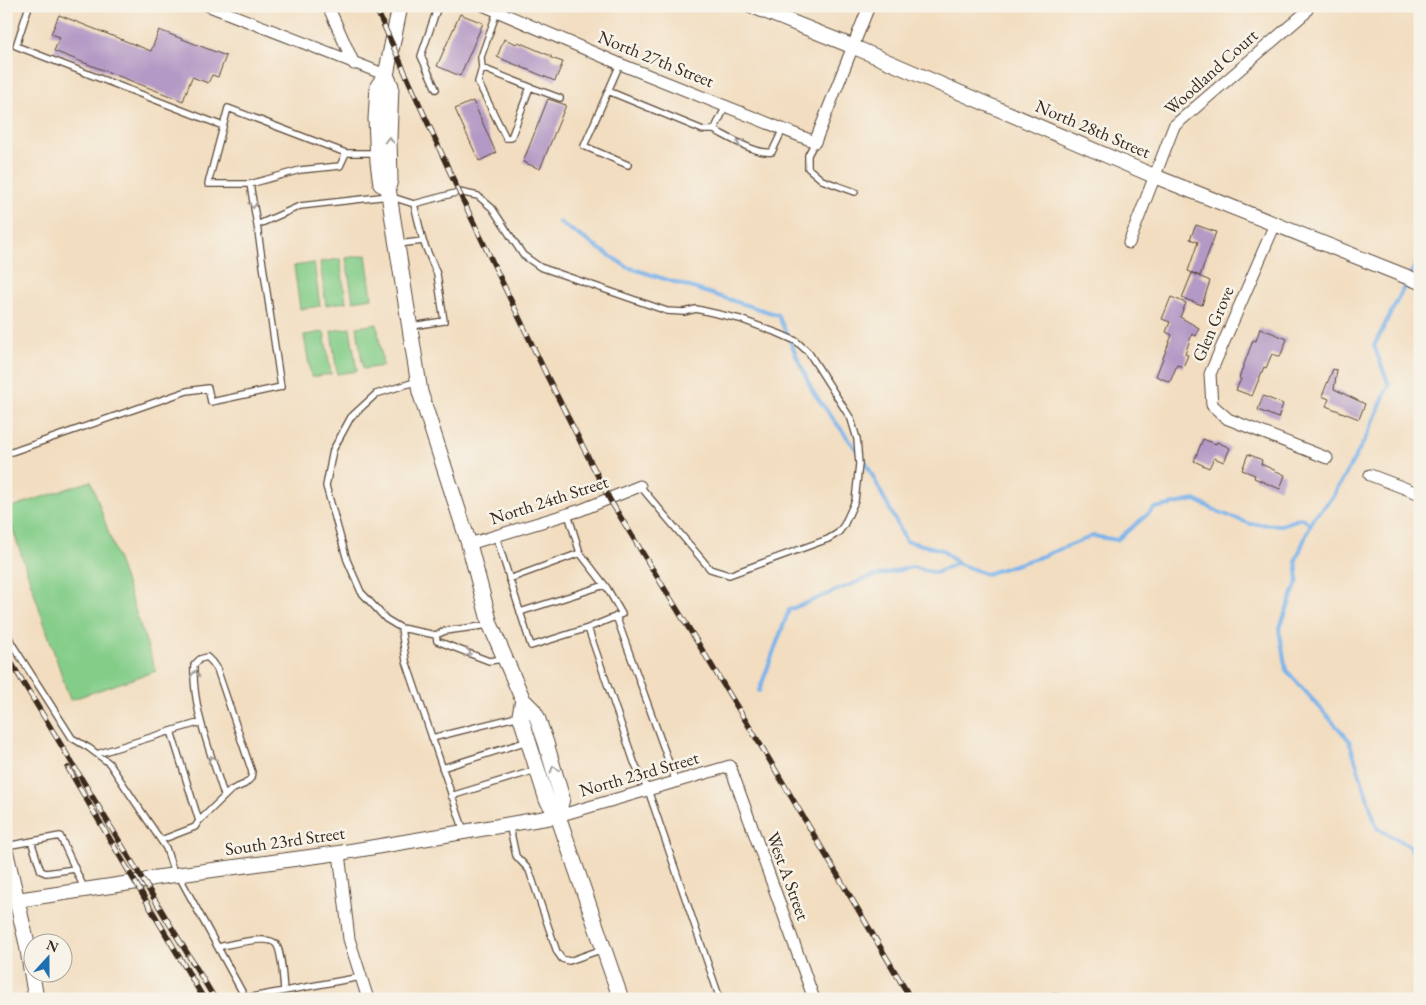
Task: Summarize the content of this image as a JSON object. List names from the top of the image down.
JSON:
{
  "streets": {
    "street": [
      "North 27th Street",
      "Woodland Court",
      "North 28th Street",
      "Glen Grove",
      "North 24th Street",
      "North 23rd Street",
      "South 23rd Street",
      "West A Street"
    ]
  },
  "crossings": [
    ["Woodland Court", "North 28th Street"],
    ["North 28th Street", "Glen Grove"],
    ["North 23rd Street", "South 23rd Street"],
    ["North 23rd Street", "West A Street"]
  ],
  "north": "top"
}
